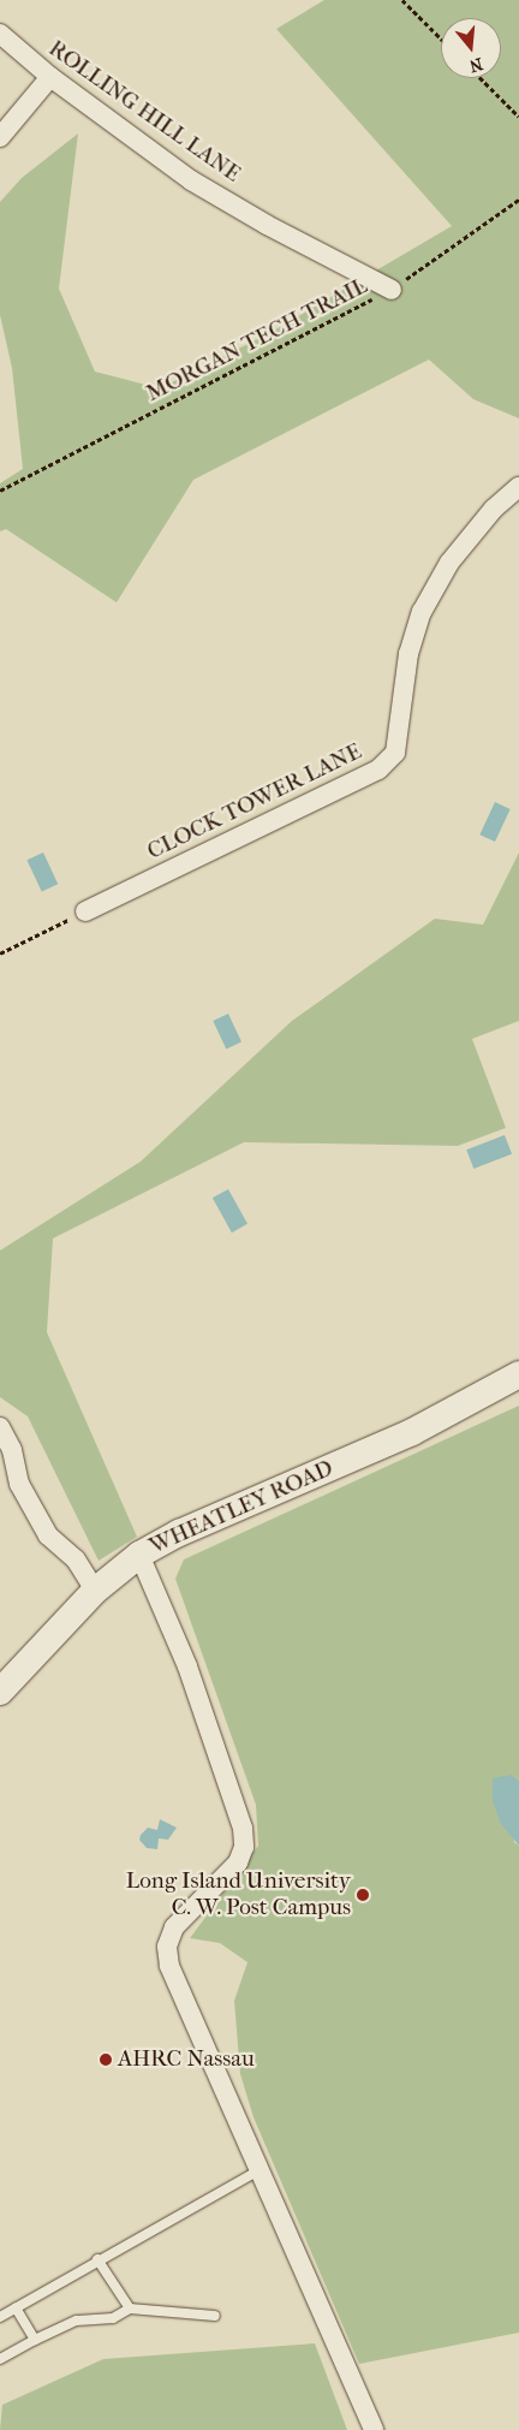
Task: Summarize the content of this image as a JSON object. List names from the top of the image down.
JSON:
{
  "streets": {
    "main road": ["WHEATLEY ROAD"],
    "street": ["ROLLING HILL LANE", "CLOCK TOWER LANE"],
    "path": ["MORGAN TECH TRAIL"]
  },
  "crossings": [
    ["ROLLING HILL LANE", "MORGAN TECH TRAIL"]
  ],
  "places": ["Long Island University C. W. Post Campus", "AHRC Nassau"],
  "north": "bottom"
}
